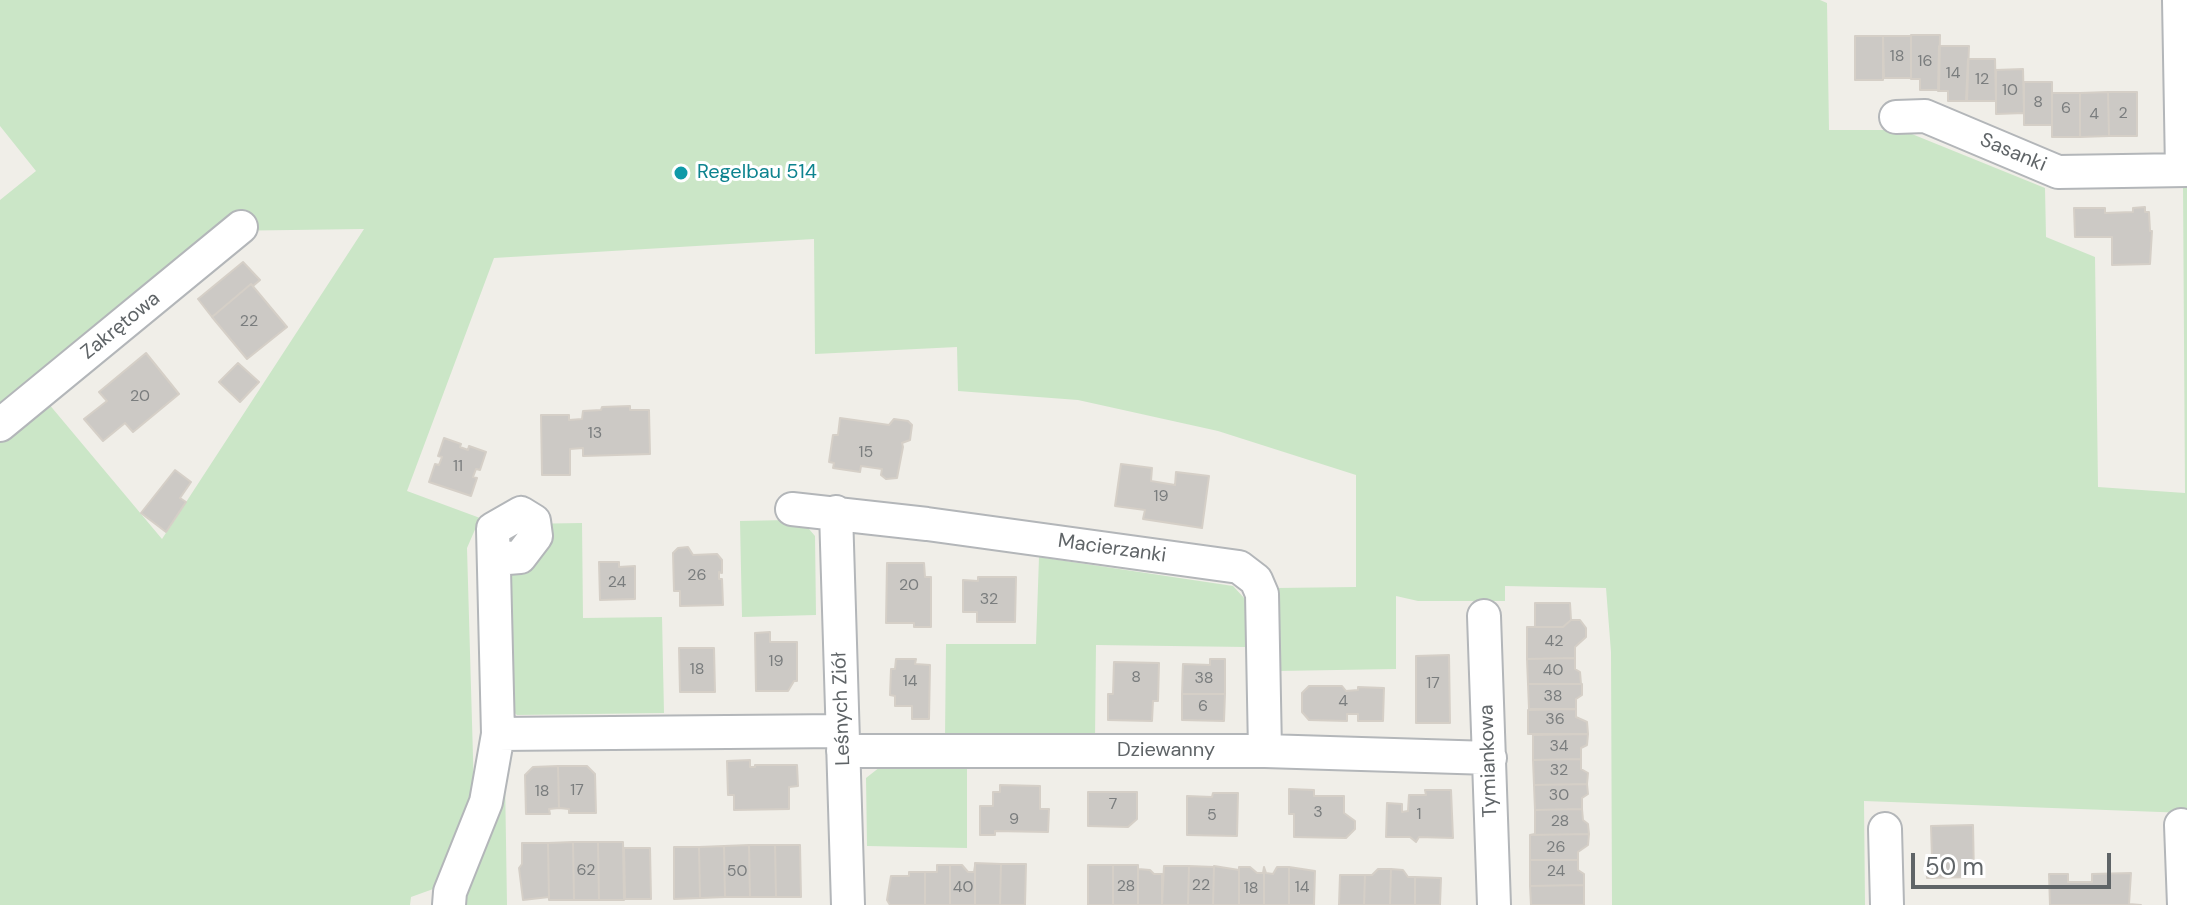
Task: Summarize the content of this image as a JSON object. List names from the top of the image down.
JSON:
{
  "streets": {
    "street": [
      "Sasanki",
      "Zakrętowa",
      "Macierzanki",
      "Leśnych Ziół",
      "Dziewanny",
      "Tymiankowa"
    ]
  },
  "crossings": [
    ["Macierzanki", "Leśnych Ziół"],
    ["Macierzanki", "Dziewanny"],
    ["Leśnych Ziół", "Dziewanny"],
    ["Dziewanny", "Tymiankowa"]
  ],
  "places": ["Regelbau 514"],
  "house_numbers": [
    "18",
    "16",
    "14",
    "12",
    "10",
    "8",
    "6",
    "2",
    "4",
    "22",
    "20",
    "13",
    "15",
    "11",
    "19",
    "26",
    "24",
    "20",
    "32",
    "42",
    "19",
    "18",
    "40",
    "8",
    "38",
    "14",
    "17",
    "38",
    "4",
    "6",
    "36",
    "34",
    "32",
    "17",
    "18",
    "30",
    "7",
    "3",
    "1",
    "5",
    "9",
    "28",
    "26",
    "62",
    "50",
    "24",
    "22",
    "28",
    "40",
    "14",
    "18"
  ],
  "scale_bar": "50 m"
}
